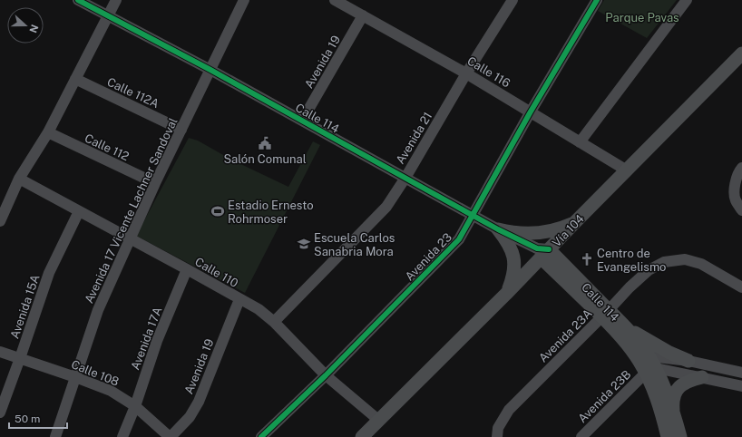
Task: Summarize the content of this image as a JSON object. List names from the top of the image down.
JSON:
{
  "streets": {
    "main road": ["Calle 114", "Vía 104"],
    "street": [
      "Avenida 19",
      "Calle 116",
      "Calle 112A",
      "Avenida 21",
      "Calle 112",
      "Avenida 17 Vicente Lachner Sandoval",
      "Avenida 23",
      "Calle 110",
      "Avenida 15A",
      "Avenida 23A",
      "Avenida 17A",
      "Calle 108",
      "Avenida 23B"
    ]
  },
  "crossings": [
    ["Avenida 19", "Calle 116"],
    ["Avenida 19", "Calle 114"],
    ["Avenida 19", "Calle 110"],
    ["Avenida 19", "Calle 108"],
    ["Calle 116", "Avenida 21"],
    ["Calle 116", "Vía 104"],
    ["Calle 116", "Avenida 23"],
    ["Calle 112A", "Avenida 17 Vicente Lachner Sandoval"],
    ["Calle 114", "Avenida 21"],
    ["Calle 114", "Avenida 17 Vicente Lachner Sandoval"],
    ["Calle 114", "Vía 104"],
    ["Calle 114", "Avenida 23"],
    ["Calle 114", "Avenida 23A"],
    ["Calle 114", "Avenida 23B"],
    ["Avenida 21", "Calle 110"],
    ["Calle 112", "Avenida 17 Vicente Lachner Sandoval"],
    ["Avenida 17 Vicente Lachner Sandoval", "Calle 110"],
    ["Avenida 17 Vicente Lachner Sandoval", "Calle 108"],
    ["Vía 104", "Calle 110"],
    ["Avenida 23", "Calle 110"],
    ["Calle 110", "Avenida 15A"],
    ["Calle 110", "Avenida 17A"],
    ["Avenida 15A", "Calle 108"],
    ["Avenida 17A", "Calle 108"]
  ],
  "parks": ["Parque Pavas"],
  "places": {
    "public building": ["Salón Comunal"],
    "sports": ["Estadio Ernesto Rohrmoser"],
    "school or university": ["Escuela Carlos Sanabria Mora"],
    "church": ["Centro de Evangelismo"]
  },
  "scale_bar": "50 m",
  "north": "right"
}
